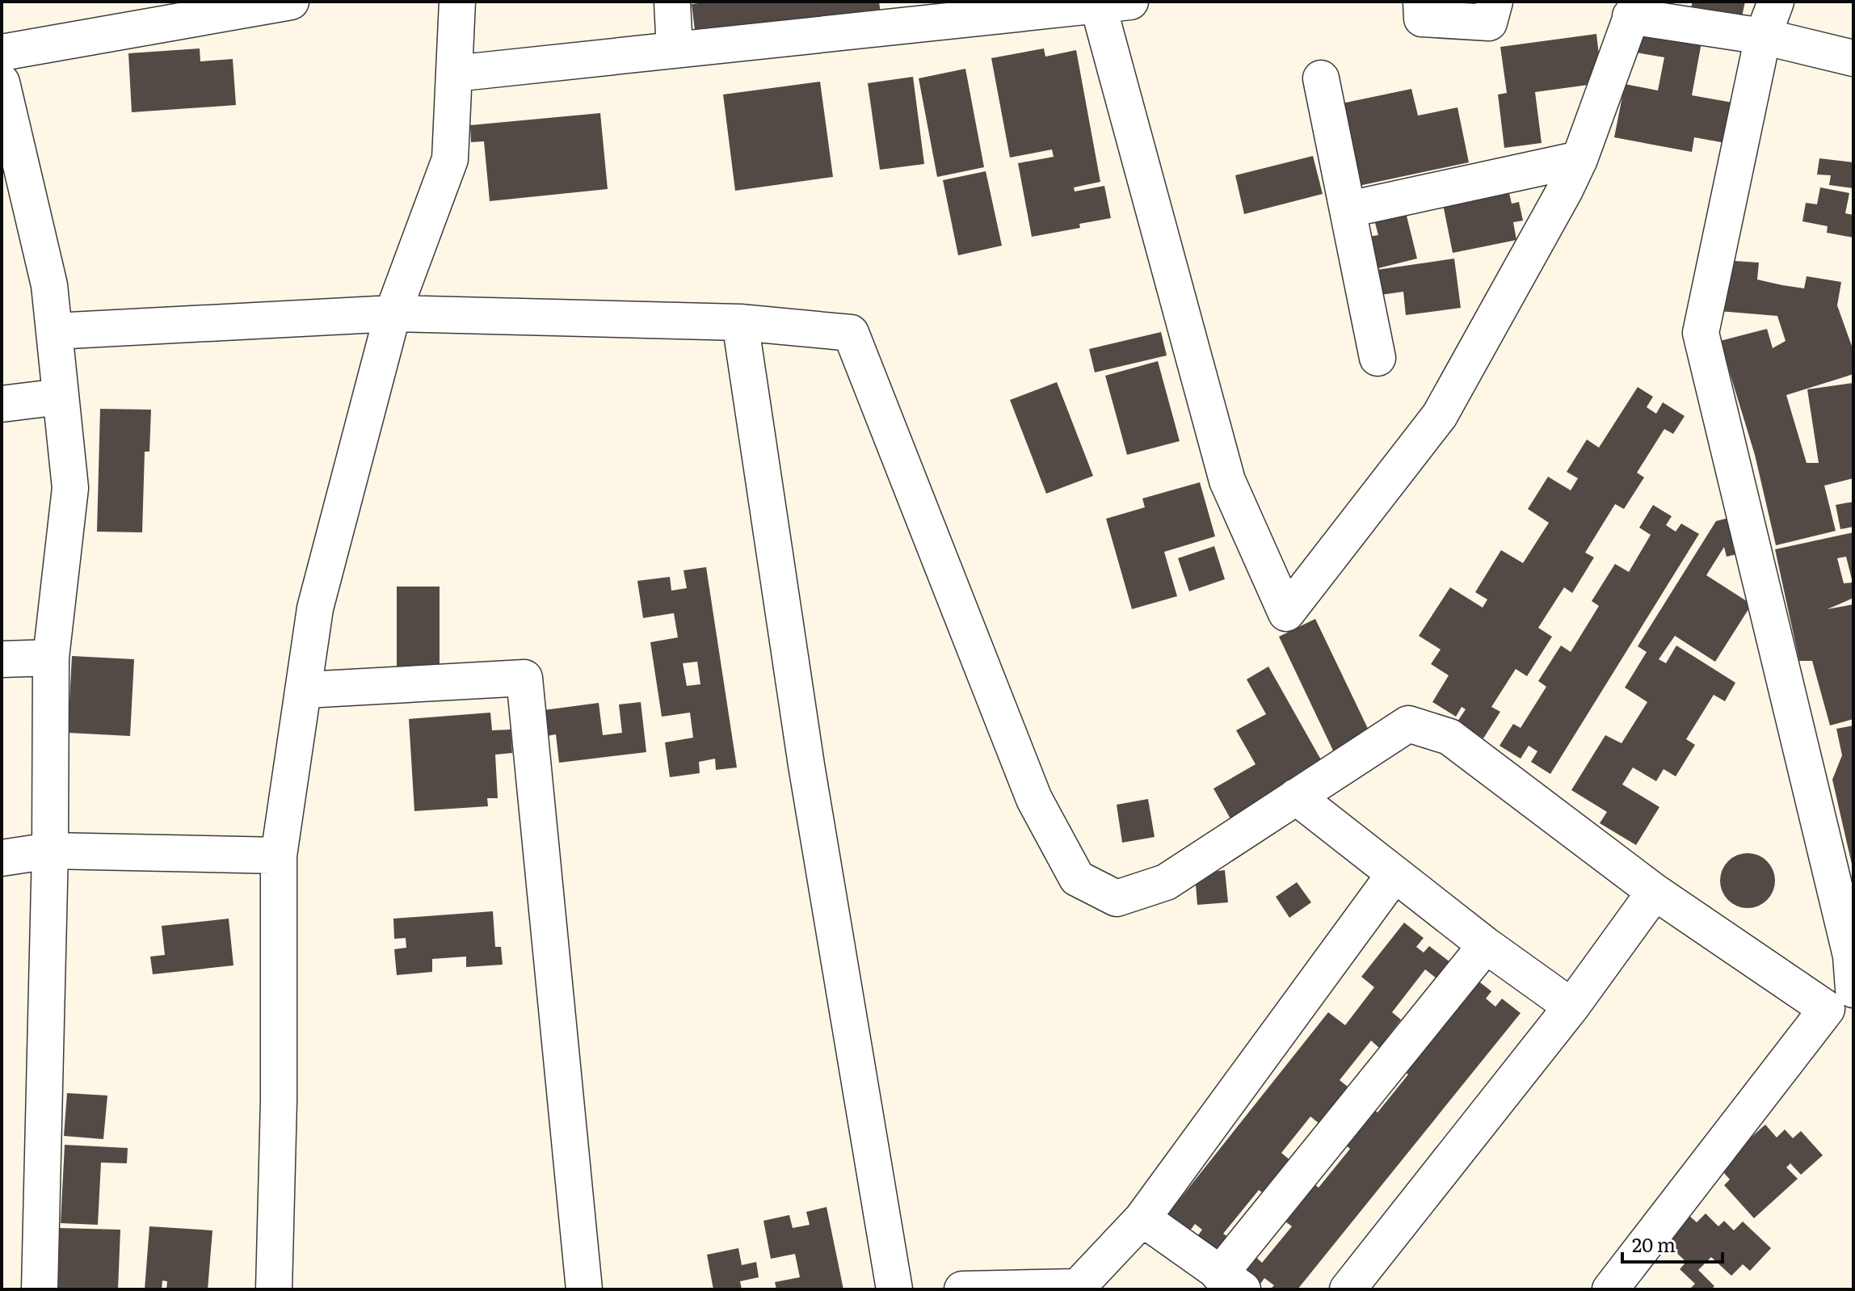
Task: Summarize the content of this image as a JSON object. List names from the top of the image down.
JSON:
{
  "scale_bar": "20 m"
}
